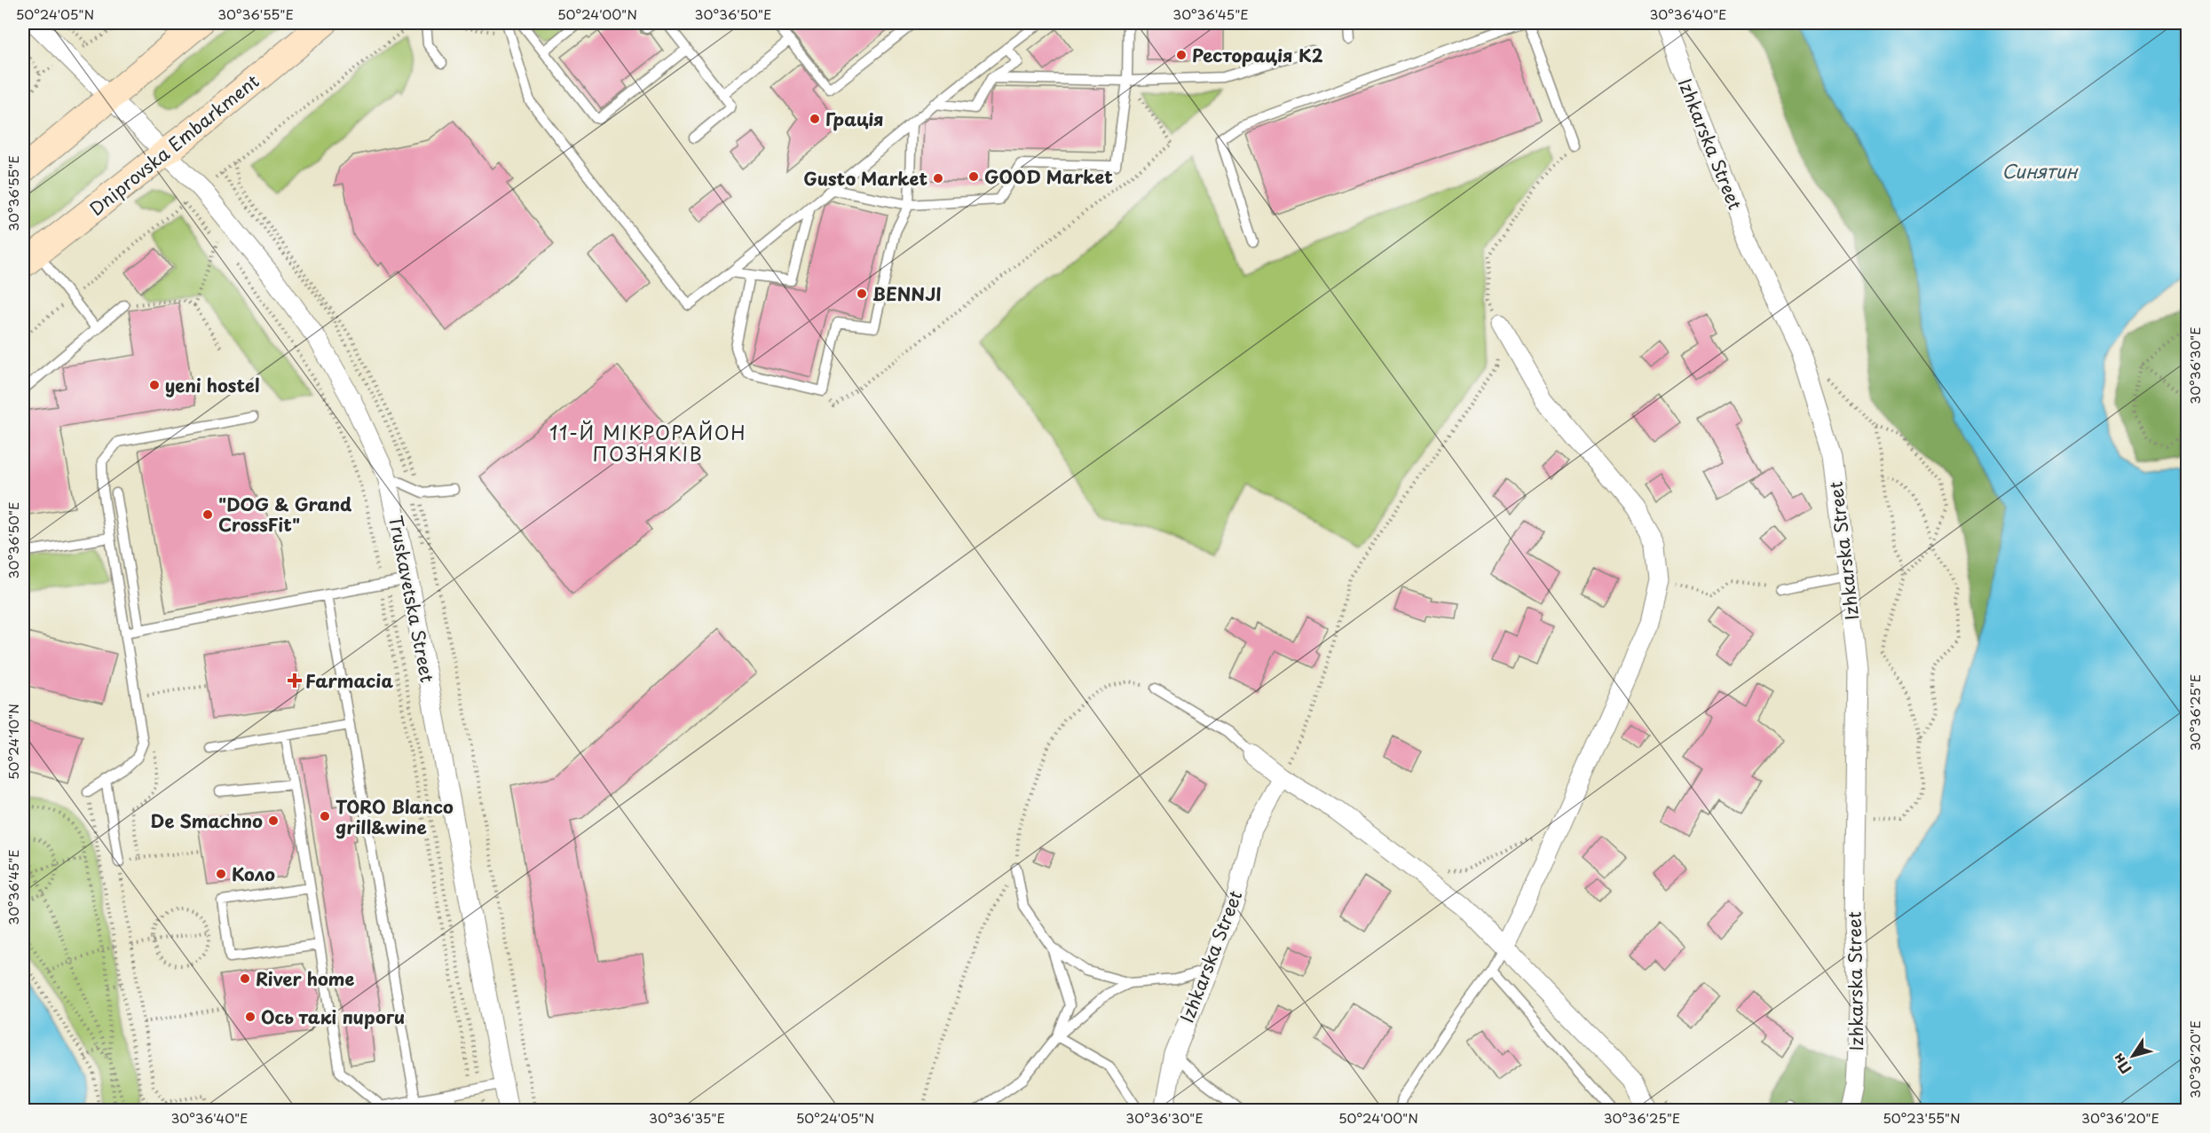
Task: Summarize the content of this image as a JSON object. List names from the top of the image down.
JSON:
{
  "streets": {
    "main road": ["Dniprovska Embarkment"],
    "street": ["Izhkarska Street", "Truskavetska Street"]
  },
  "crossings": [
    ["Dniprovska Embarkment", "Truskavetska Street"]
  ],
  "districts": ["11-Й МІКРОРАЙОН ПОЗНЯКІВ"],
  "water": ["Синятин"],
  "places": {
    "other": [
      "Ресторація K2",
      "Грація",
      "GOOD Market",
      "Gusto Market",
      "BENNJI",
      "yeni hostel",
      "\"DOG & Grand CrossFit\"",
      "TORO Blanco grill&wine",
      "De Smachno",
      "Коло",
      "River home",
      "Ось такі пироги"
    ],
    "health": ["Farmacia"]
  },
  "north": "bottom left",
  "coordinates": [
    "50°24'05\"N",
    "30°36'55\"E",
    "50°24'00\"N",
    "30°36'50\"E",
    "30°36'45\"E",
    "30°36'40\"E",
    "30°36'30\"E",
    "30°36'25\"E",
    "50°24'10\"N",
    "30°36'20\"E",
    "30°36'35\"E",
    "50°23'55\"N"
  ]
}
